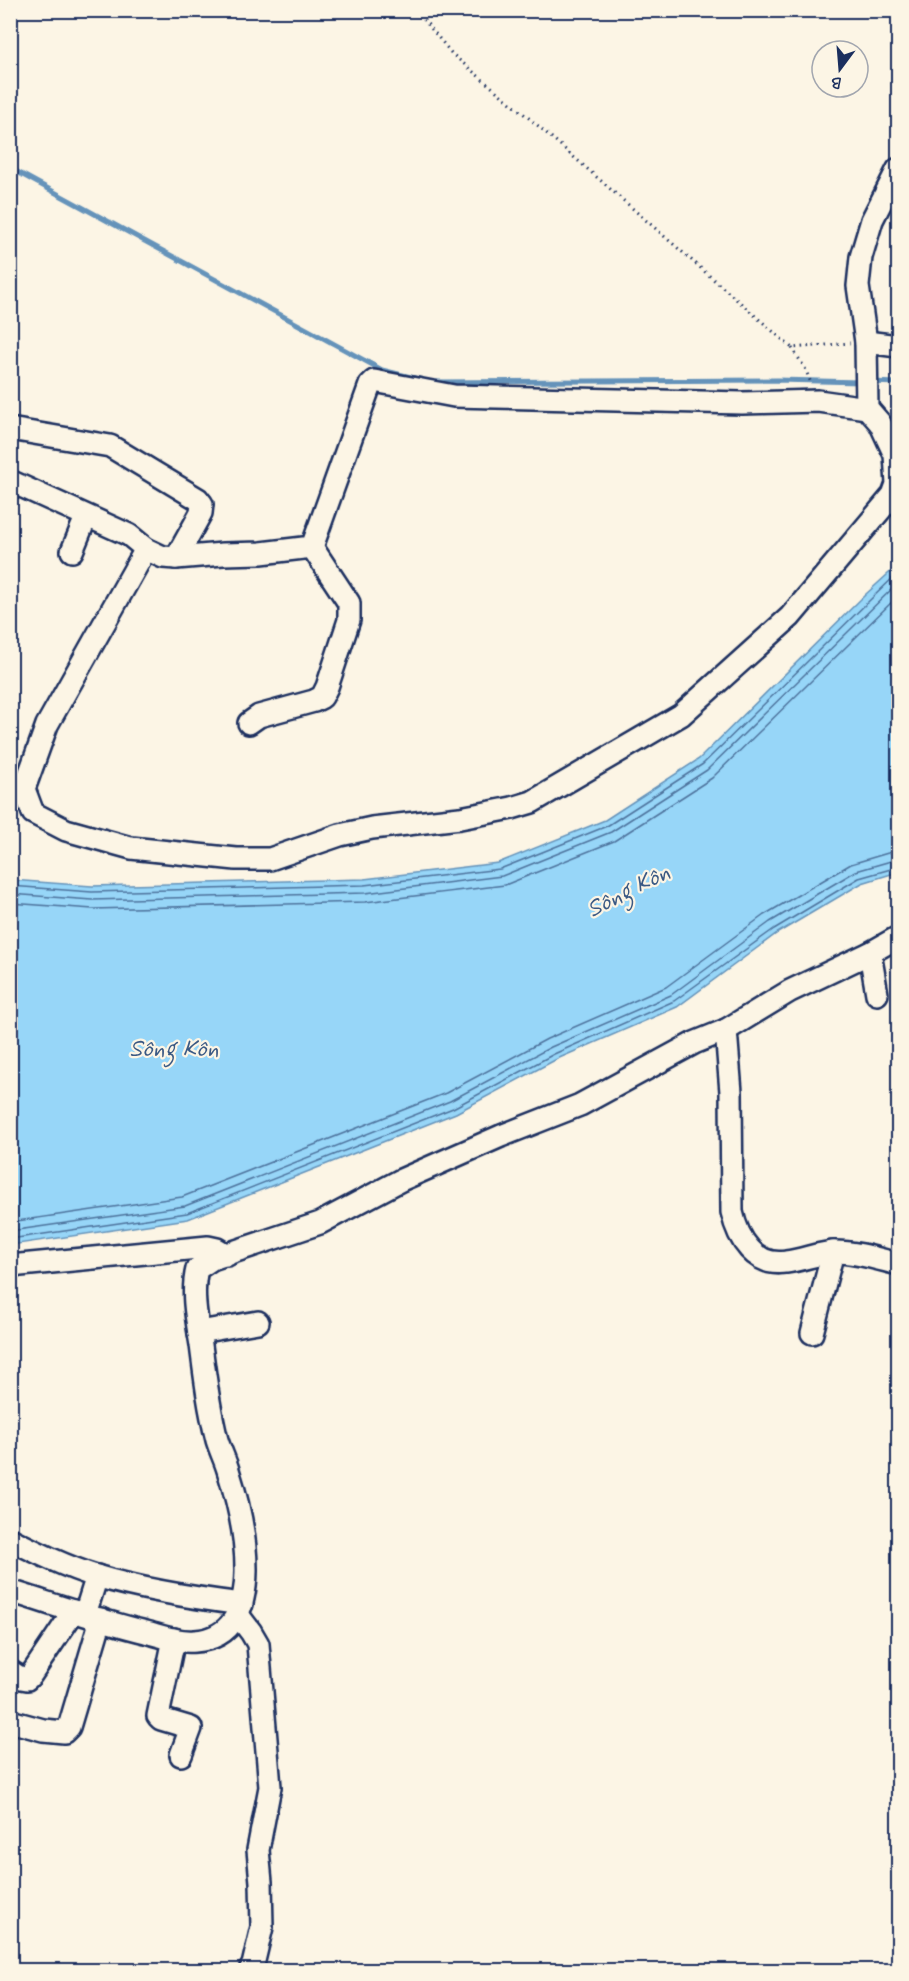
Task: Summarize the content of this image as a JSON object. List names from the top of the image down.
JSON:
{
  "water": ["Sông Kôn"],
  "north": "bottom"
}
